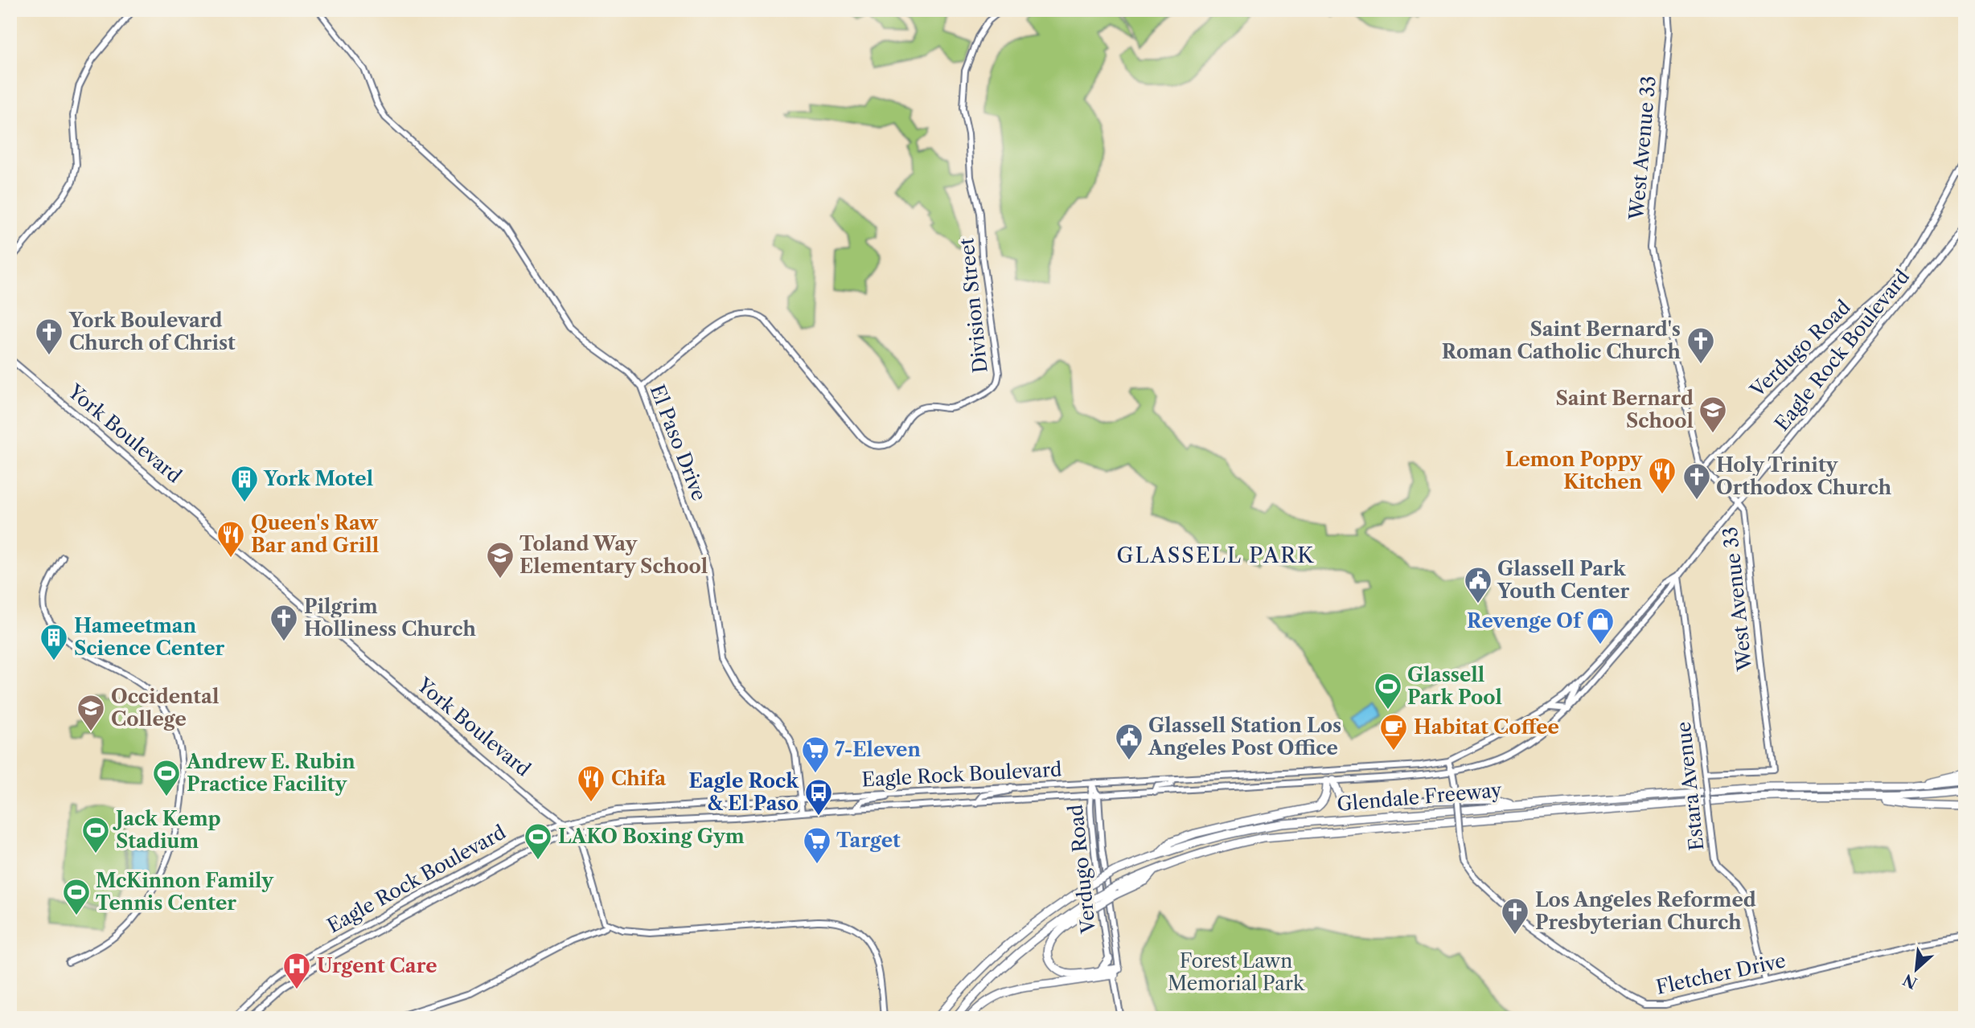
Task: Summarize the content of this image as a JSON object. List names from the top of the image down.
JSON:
{
  "streets": {
    "highway": ["Glendale Freeway"],
    "main road": [
      "West Avenue 33",
      "Division Street",
      "Verdugo Road",
      "Eagle Rock Boulevard",
      "York Boulevard",
      "El Paso Drive",
      "Estara Avenue",
      "Fletcher Drive"
    ]
  },
  "crossings": [
    ["West Avenue 33", "Verdugo Road"],
    ["West Avenue 33", "Eagle Rock Boulevard"],
    ["West Avenue 33", "Estara Avenue"],
    ["Division Street", "El Paso Drive"],
    ["Verdugo Road", "Eagle Rock Boulevard"],
    ["Eagle Rock Boulevard", "York Boulevard"],
    ["Eagle Rock Boulevard", "El Paso Drive"],
    ["Eagle Rock Boulevard", "Estara Avenue"],
    ["Eagle Rock Boulevard", "Fletcher Drive"],
    ["Estara Avenue", "Fletcher Drive"]
  ],
  "districts": ["GLASSELL PARK"],
  "parks": ["Forest Lawn Memorial Park"],
  "places": {
    "church": [
      "York Boulevard Church of Christ",
      "Saint Bernard's Roman Catholic Church",
      "Holy Trinity Orthodox Church",
      "Pilgrim Holliness Church",
      "Los Angeles Reformed Presbyterian Church"
    ],
    "school or university": ["Saint Bernard School", "Toland Way Elementary School", "Occidental College"],
    "restaurant": ["Lemon Poppy Kitchen", "Queen's Raw Bar and Grill", "Chifa"],
    "building": ["York Motel", "Hameetman Science Center"],
    "public building": ["Glassell Park Youth Center", "Glassell Station Los Angeles Post Office"],
    "shop": ["Revenge Of"],
    "sports": [
      "Glassell Park Pool",
      "Andrew E. Rubin Practice Facility",
      "Jack Kemp Stadium",
      "LAKO Boxing Gym",
      "McKinnon Family Tennis Center"
    ],
    "cafe": ["Habitat Coffee"],
    "supermarket": ["7-Eleven", "Target"],
    "bus stop": ["Eagle Rock & El Paso"],
    "hospital": ["Urgent Care"]
  },
  "north": "bottom left"
}
